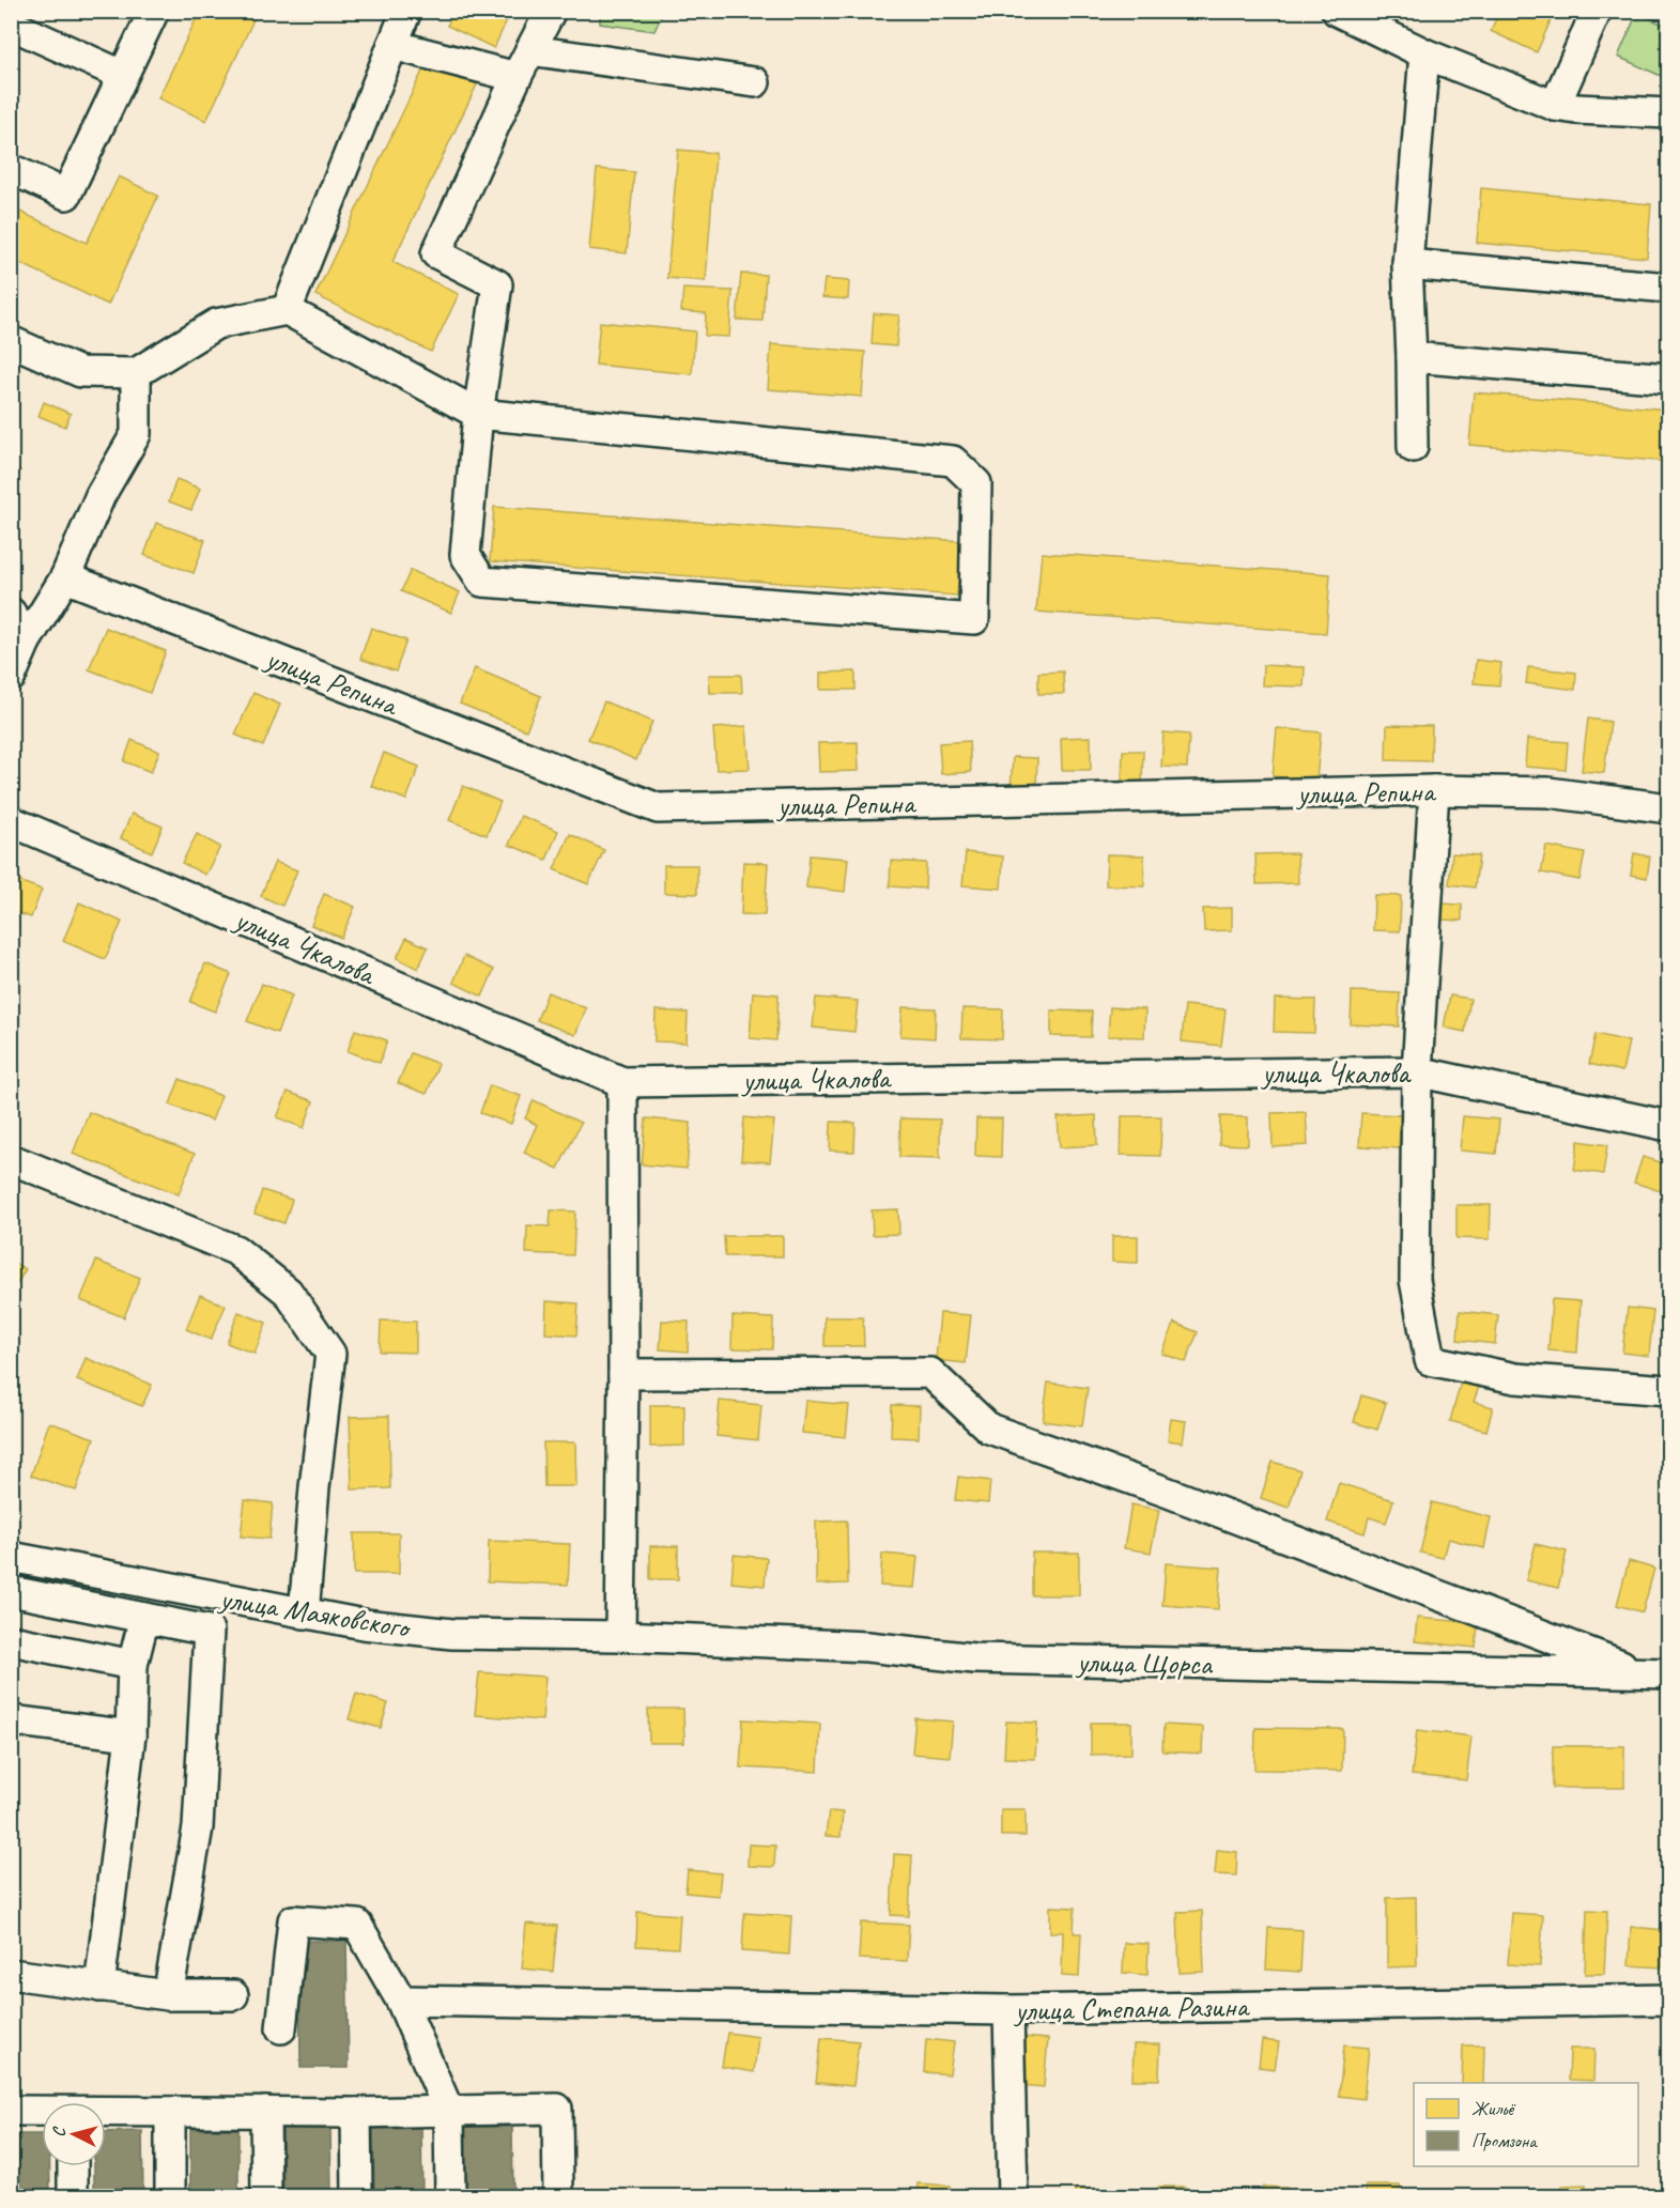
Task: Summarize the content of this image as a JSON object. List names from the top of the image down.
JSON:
{
  "streets": {
    "street": [
      "улица Репина",
      "улица Чкалова",
      "улица Маяковского",
      "улица Щорса",
      "улица Степана Разина"
    ]
  },
  "crossings": [
    ["улица Маяковского", "улица Щорса"]
  ],
  "legend": ["Жильё", "Промзона"],
  "north": "left"
}
